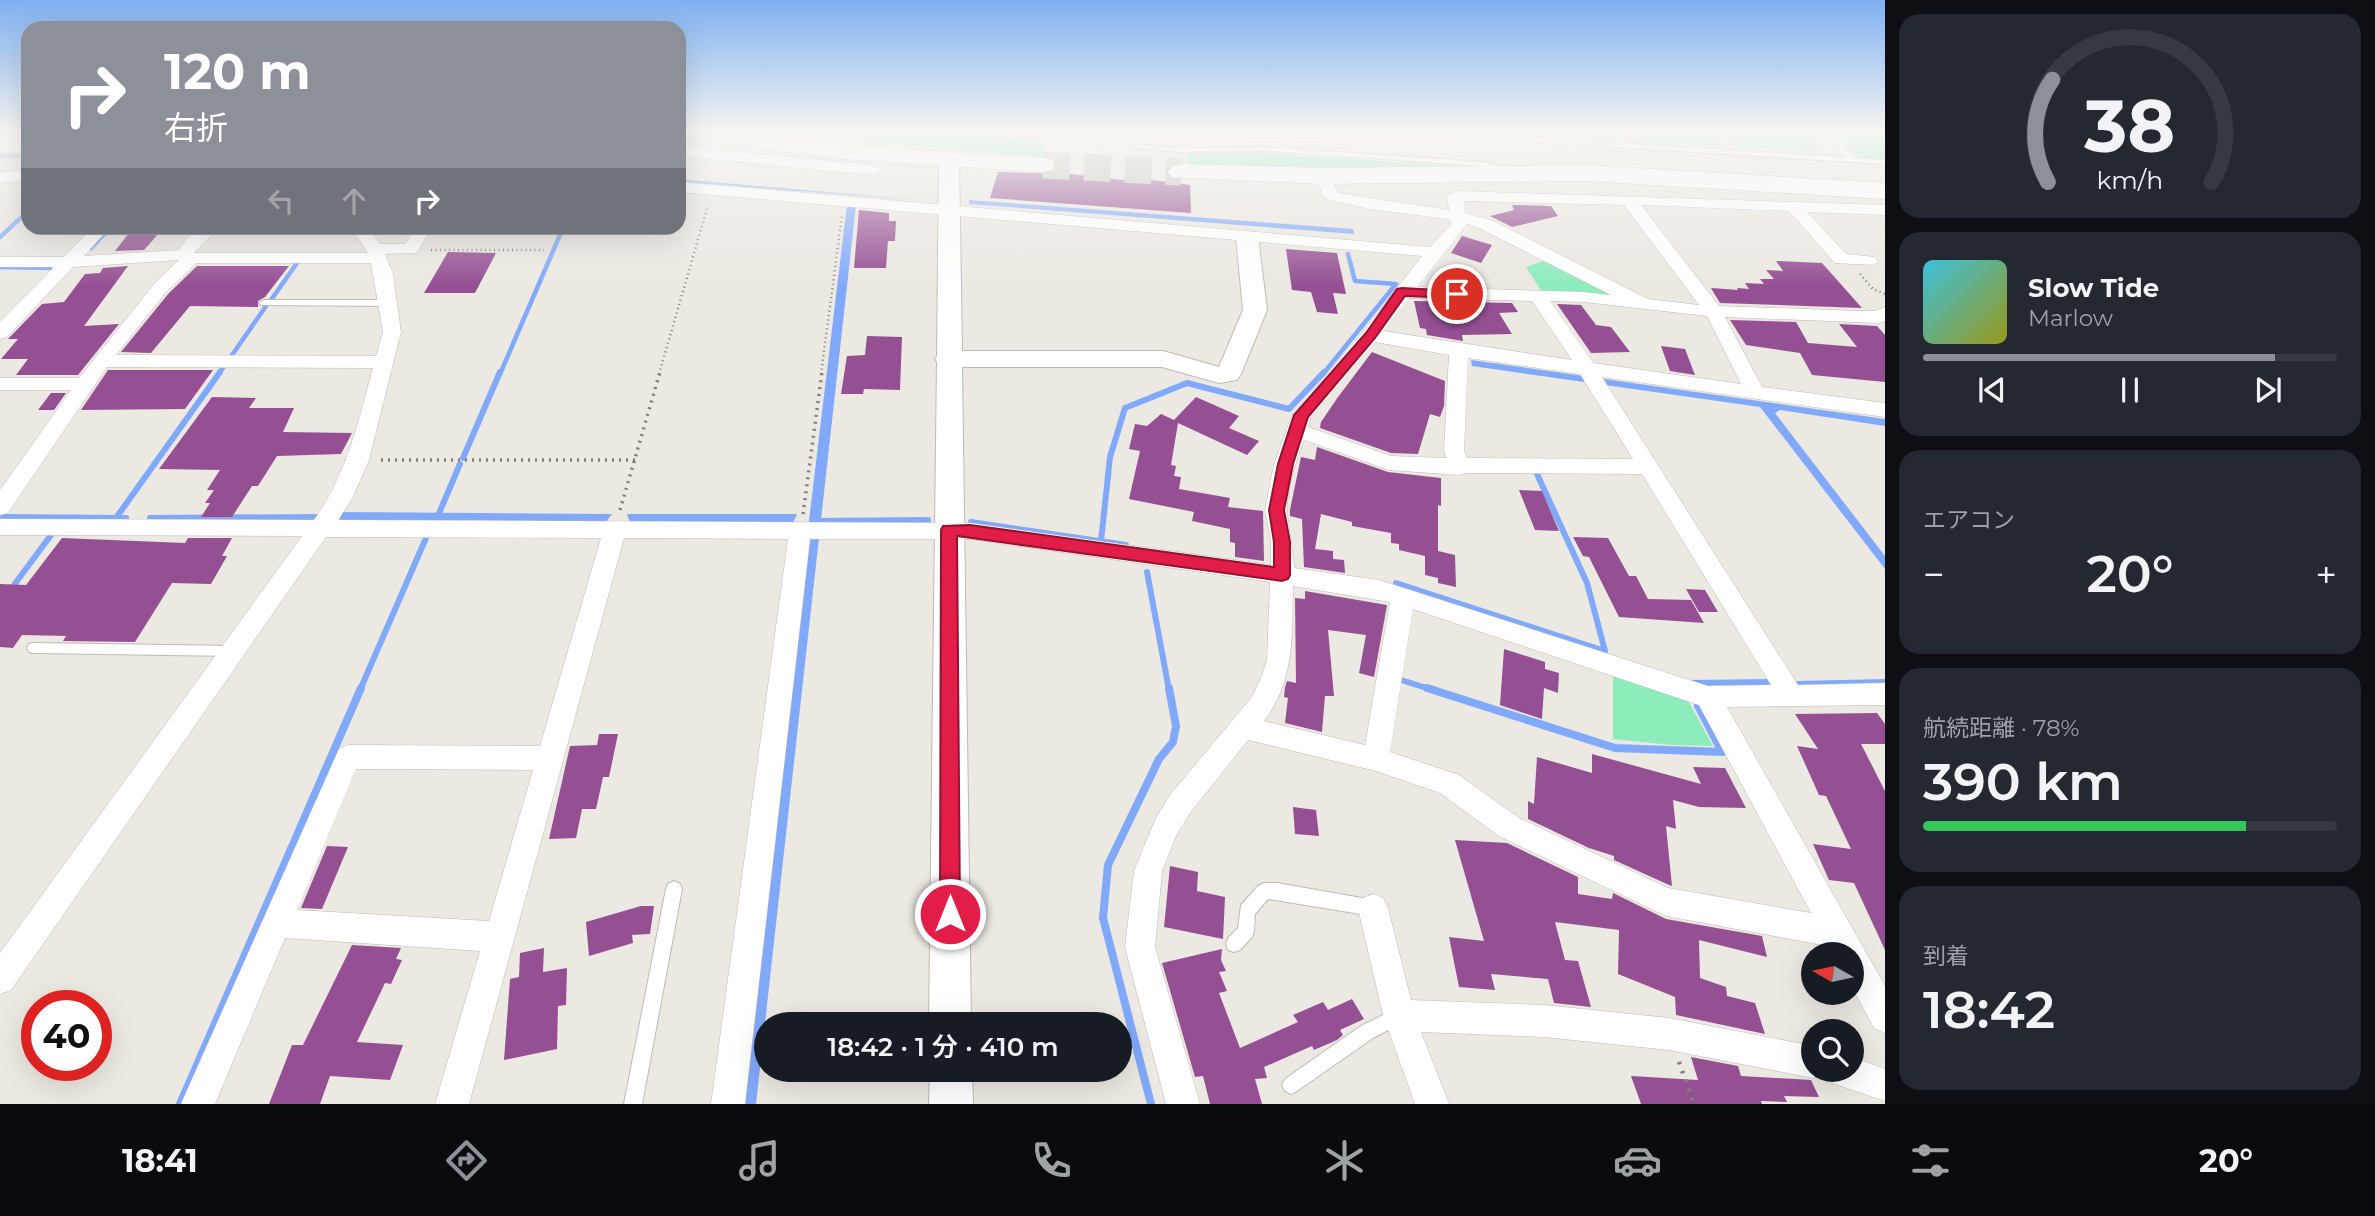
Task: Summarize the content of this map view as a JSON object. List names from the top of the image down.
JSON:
{
  "north": "left",
  "page": {
    "turn": ["120 m", "右折"],
    "song": ["Slow Tide", "Marlow"],
    "tile": [
      "エアコン",
      ["航続距離 · 78%", "390 km"],
      ["到着", "18:42"]
    ],
    "heat": ["−", "20°", "+"],
    "limit": "40",
    "trip": "18:42 · 1 分 · 410 m",
    "tabs": ["18:41", "20°"],
    "gauge": ["38", "km/h"]
  }
}
